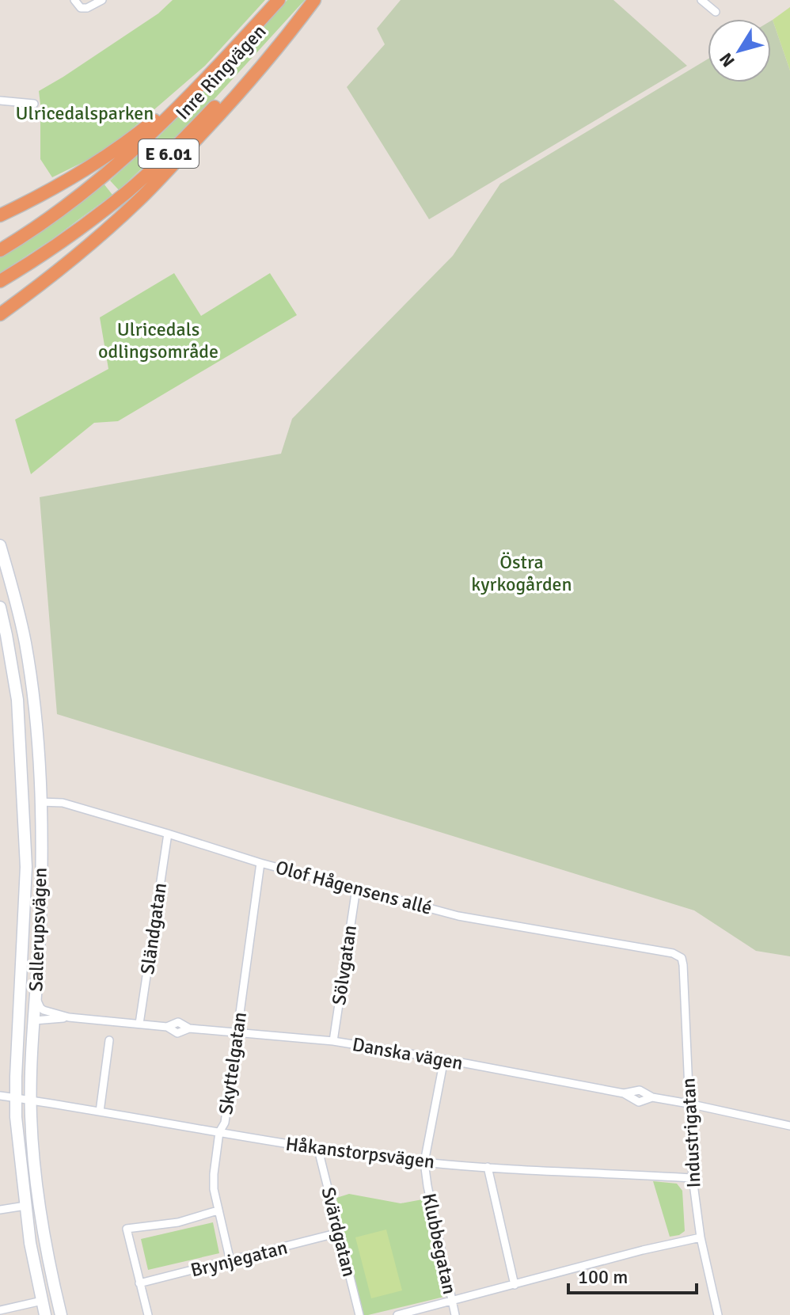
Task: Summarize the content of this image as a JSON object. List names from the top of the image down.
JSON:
{
  "streets": {
    "highway": ["Inre Ringvägen", "E 6.01"],
    "main road": ["Sallerupsvägen"],
    "street": [
      "Olof Hågensens allé",
      "Sländgatan",
      "Sölvgatan",
      "Danska vägen",
      "Skyttelgatan",
      "Industrigatan",
      "Håkanstorpsvägen",
      "Svärdgatan",
      "Klubbegatan",
      "Brynjegatan"
    ]
  },
  "crossings": [
    ["Olof Hågensens allé", "Sländgatan"],
    ["Olof Hågensens allé", "Sallerupsvägen"],
    ["Olof Hågensens allé", "Sölvgatan"],
    ["Olof Hågensens allé", "Skyttelgatan"],
    ["Olof Hågensens allé", "Industrigatan"],
    ["Sländgatan", "Danska vägen"],
    ["Sallerupsvägen", "Danska vägen"],
    ["Sallerupsvägen", "Håkanstorpsvägen"],
    ["Sölvgatan", "Danska vägen"],
    ["Danska vägen", "Skyttelgatan"],
    ["Danska vägen", "Industrigatan"],
    ["Danska vägen", "Klubbegatan"],
    ["Skyttelgatan", "Håkanstorpsvägen"],
    ["Skyttelgatan", "Brynjegatan"],
    ["Industrigatan", "Håkanstorpsvägen"],
    ["Håkanstorpsvägen", "Svärdgatan"],
    ["Håkanstorpsvägen", "Klubbegatan"],
    ["Svärdgatan", "Brynjegatan"]
  ],
  "parks": ["Ulricedalsparken", "Ulricedals odlingsområde", "Östra kyrkogården"],
  "scale_bar": "100 m",
  "north": "bottom left"
}
